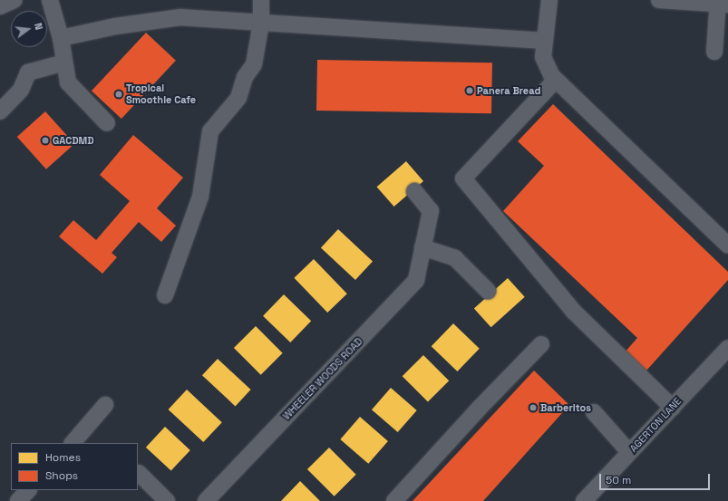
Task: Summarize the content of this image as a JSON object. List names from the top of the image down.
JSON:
{
  "streets": {
    "street": ["WHEELER WOODS ROAD", "AGERTON LANE"]
  },
  "places": [
    "Panera Bread",
    "Tropical Smoothie Cafe",
    "GACDMD",
    "Barberitos"
  ],
  "legend": ["Homes", "Shops"],
  "scale_bar": "50 m",
  "north": "right"
}
